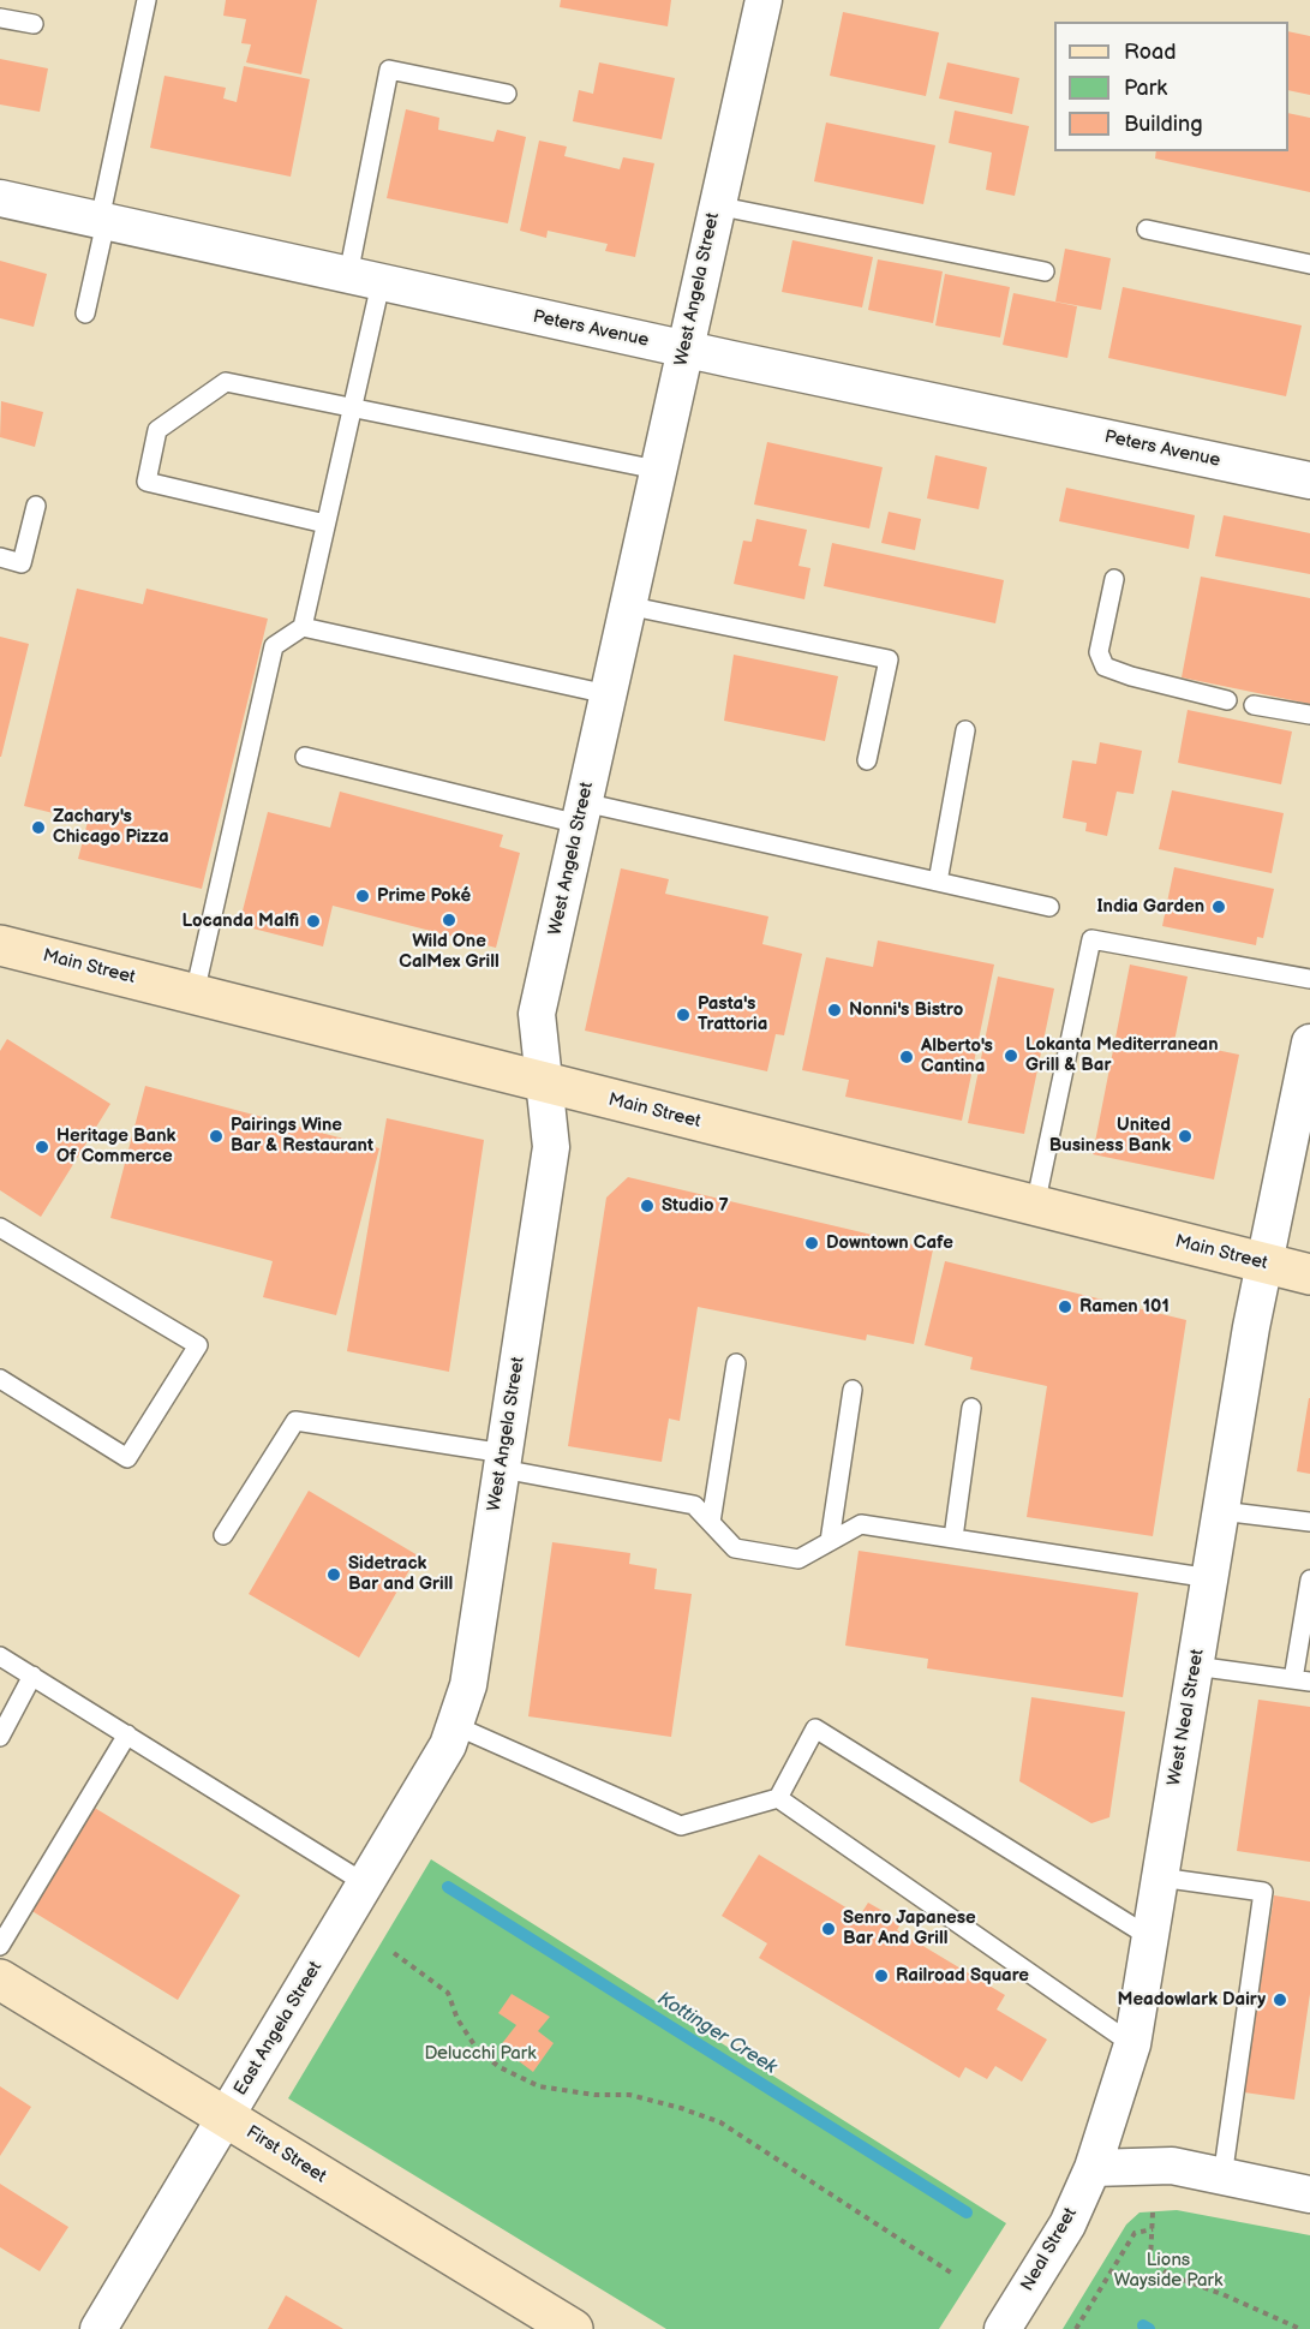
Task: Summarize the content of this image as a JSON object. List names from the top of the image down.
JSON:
{
  "streets": {
    "street": [
      "West Angela Street",
      "Peters Avenue",
      "Main Street",
      "West Neal Street",
      "East Angela Street",
      "First Street",
      "Neal Street"
    ]
  },
  "crossings": [
    ["West Angela Street", "Peters Avenue"],
    ["West Angela Street", "Main Street"],
    ["West Angela Street", "East Angela Street"],
    ["Main Street", "West Neal Street"],
    ["West Neal Street", "Neal Street"],
    ["East Angela Street", "First Street"]
  ],
  "water": ["Kottinger Creek"],
  "parks": ["Delucchi Park", "Lions Wayside Park"],
  "places": [
    "Zachary's Chicago Pizza",
    "Prime Poké",
    "India Garden",
    "Wild One CalMex Grill",
    "Locanda Malfi",
    "Nonni's Bistro",
    "Pasta's Trattoria",
    "Lokanta Mediterranean Grill & Bar",
    "Alberto's Cantina",
    "Pairings Wine Bar & Restaurant",
    "United Business Bank",
    "Heritage Bank Of Commerce",
    "Studio 7",
    "Downtown Cafe",
    "Ramen 101",
    "Sidetrack Bar and Grill",
    "Senro Japanese Bar And Grill",
    "Railroad Square",
    "Meadowlark Dairy"
  ],
  "legend": ["Road", "Park", "Building"]
}
